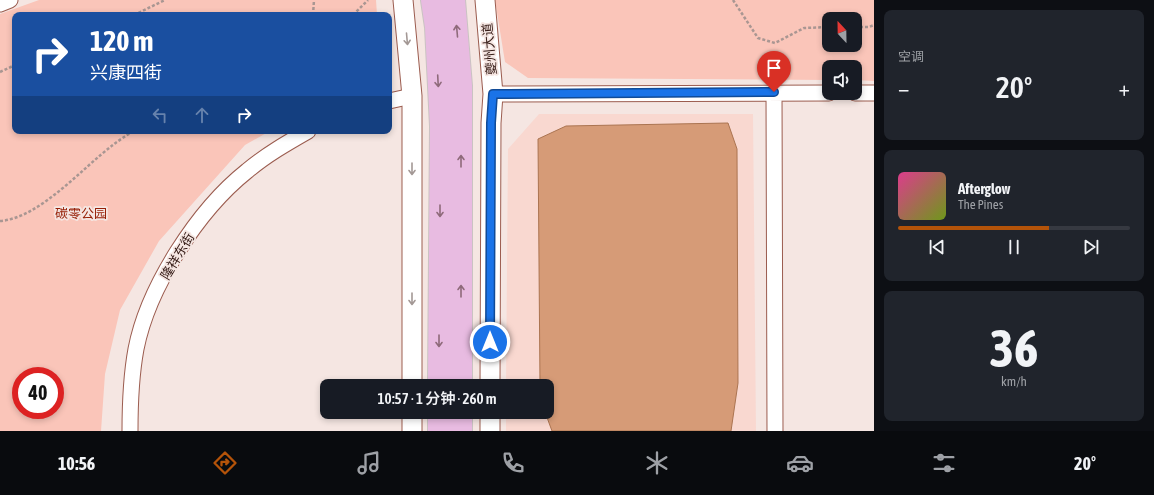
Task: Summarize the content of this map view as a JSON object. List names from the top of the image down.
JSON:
{
  "streets": {
    "street": ["夔州大道", "隆祥东街"]
  },
  "parks": ["碳零公园"],
  "north": "top",
  "page": {
    "tile": [
      "空调",
      ["36", "km/h"]
    ],
    "turn": ["120 m", "兴康四街"],
    "heat": ["−", "20°", "+"],
    "song": ["Afterglow", "The Pines"],
    "limit": "40",
    "trip": "10:57 · 1 分钟 · 260 m",
    "tabs": ["10:56", "20°"]
  }
}
